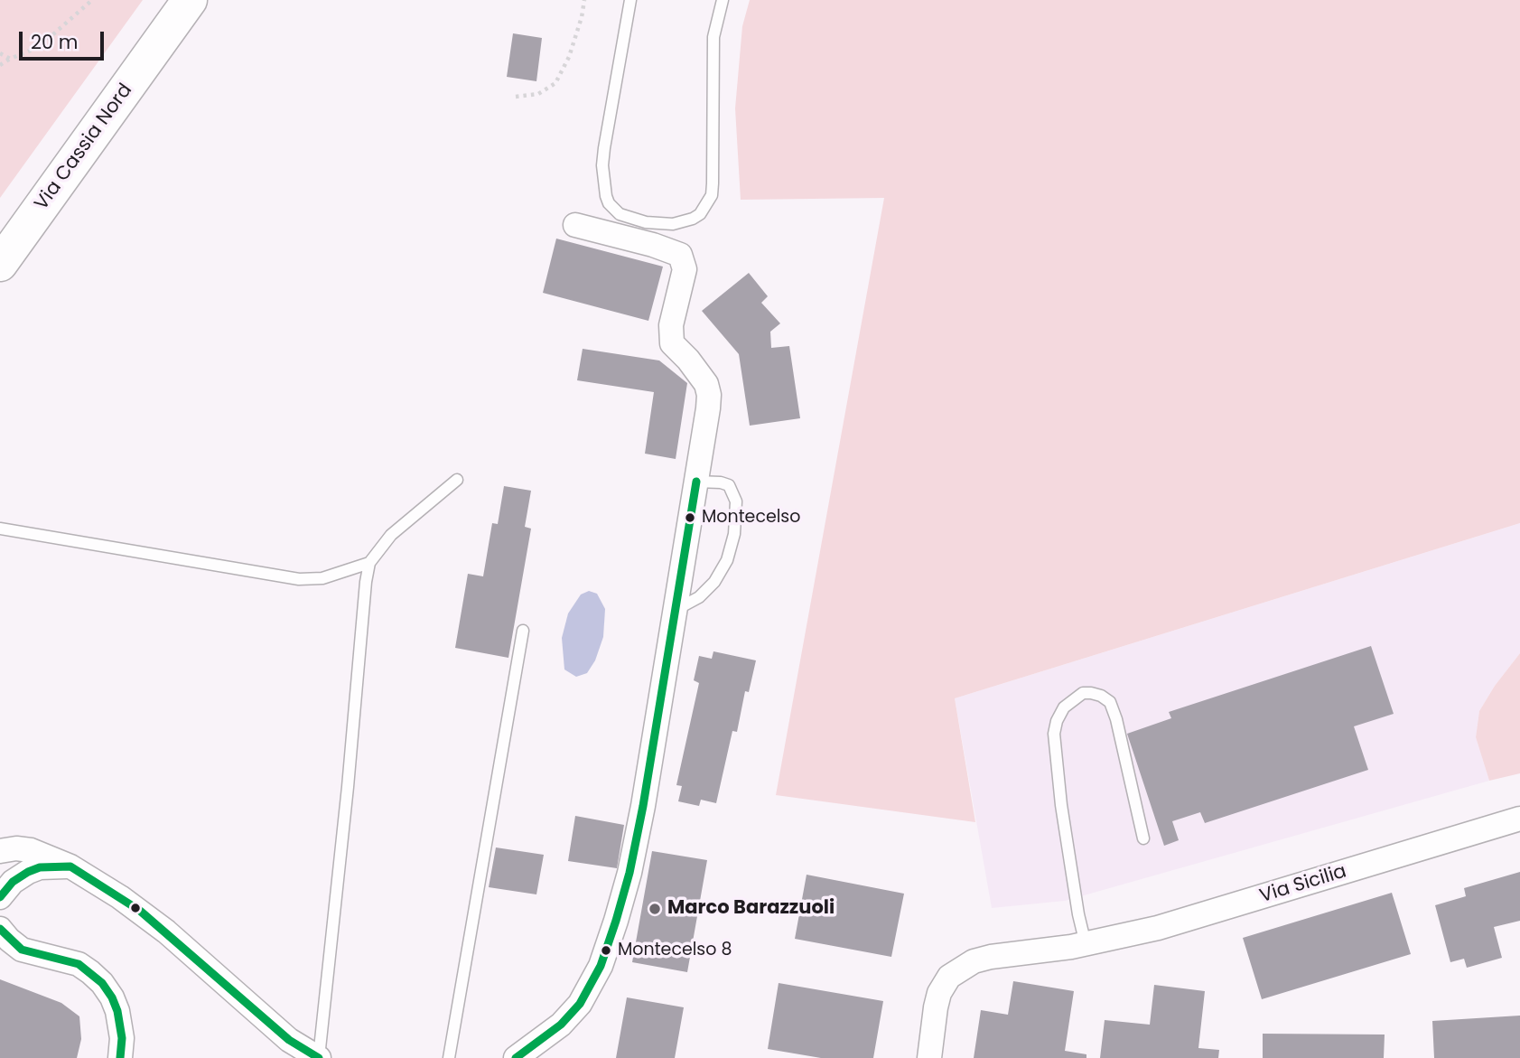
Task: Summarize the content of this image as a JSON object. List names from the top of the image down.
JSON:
{
  "streets": {
    "main road": ["Via Cassia Nord"],
    "street": ["Via Sicilia"]
  },
  "places": ["Montecelso", "Marco Barazzuoli", "Montecelso 8"],
  "scale_bar": "20 m"
}
